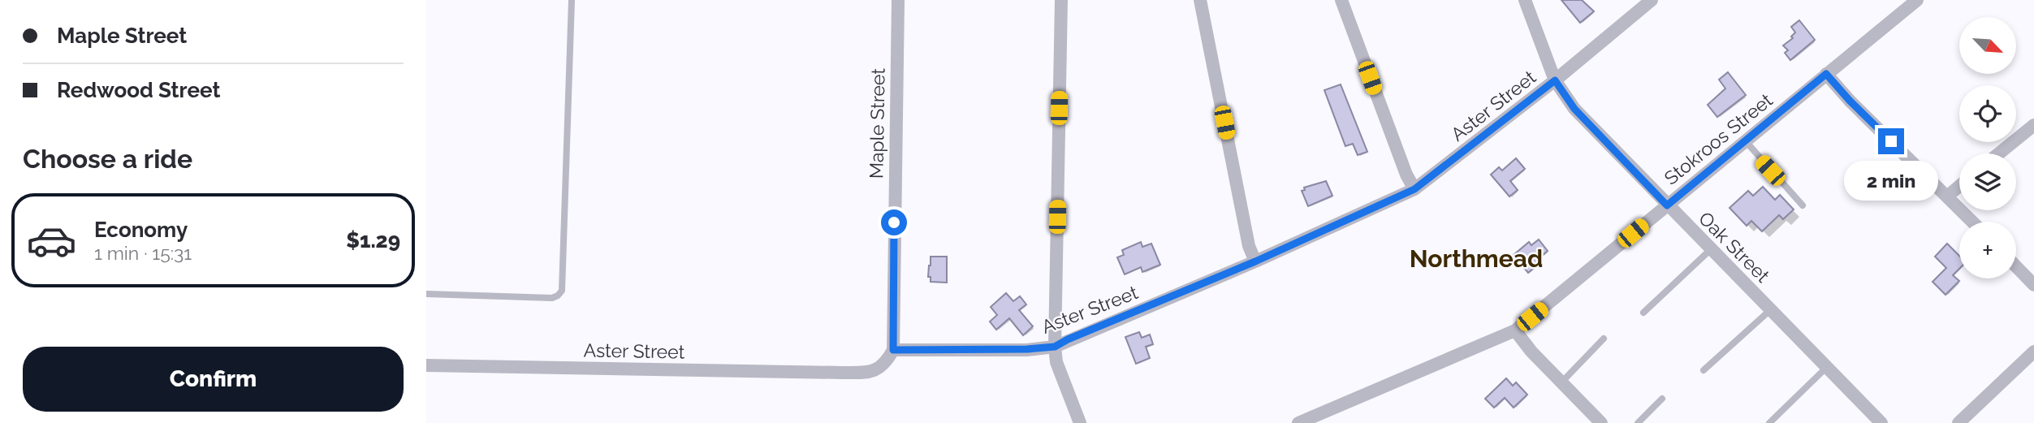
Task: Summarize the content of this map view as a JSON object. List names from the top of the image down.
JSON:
{
  "streets": {
    "street": [
      "Aster Street",
      "Maple Street",
      "Stokroos Street",
      "Oak Street"
    ]
  },
  "crossings": [
    ["Aster Street", "Maple Street"],
    ["Aster Street", "Oak Street"],
    ["Stokroos Street", "Oak Street"]
  ],
  "districts": ["Northmead"],
  "north": "bottom right",
  "page": {
    "banner": ["Maple Street", "Redwood Street"],
    "map_buttons": "+",
    "heading": "Choose a ride",
    "bubble": "2 min",
    "list": [
      {
        "name": "Economy",
        "note": "1 min · 15:31",
        "value": "$1.29"
      }
    ],
    "buttons": "Confirm"
  }
}
